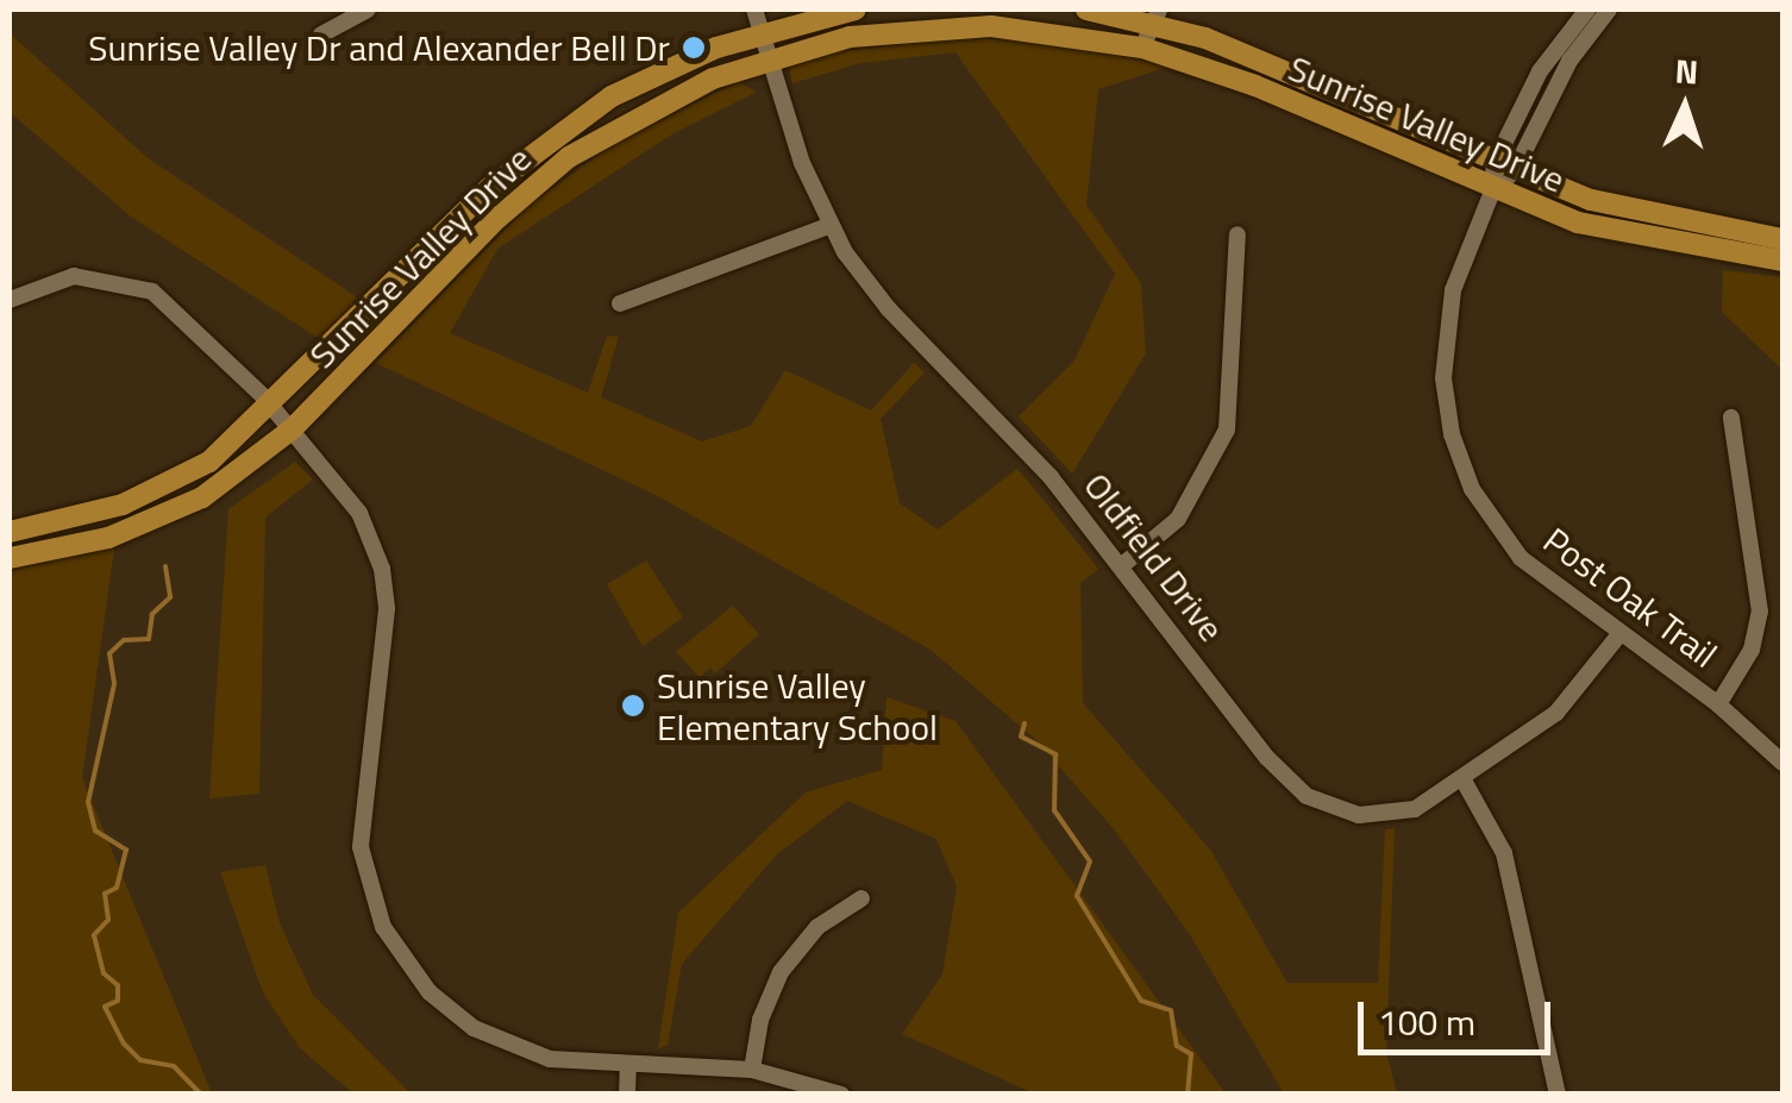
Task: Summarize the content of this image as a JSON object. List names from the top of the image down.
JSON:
{
  "streets": {
    "main road": ["Sunrise Valley Drive"],
    "street": ["Oldfield Drive", "Post Oak Trail"]
  },
  "crossings": [
    ["Sunrise Valley Drive", "Oldfield Drive"],
    ["Sunrise Valley Drive", "Post Oak Trail"],
    ["Oldfield Drive", "Post Oak Trail"]
  ],
  "places": ["Sunrise Valley Dr and Alexander Bell Dr", "Sunrise Valley Elementary School"],
  "scale_bar": "100 m",
  "north": "top"
}
